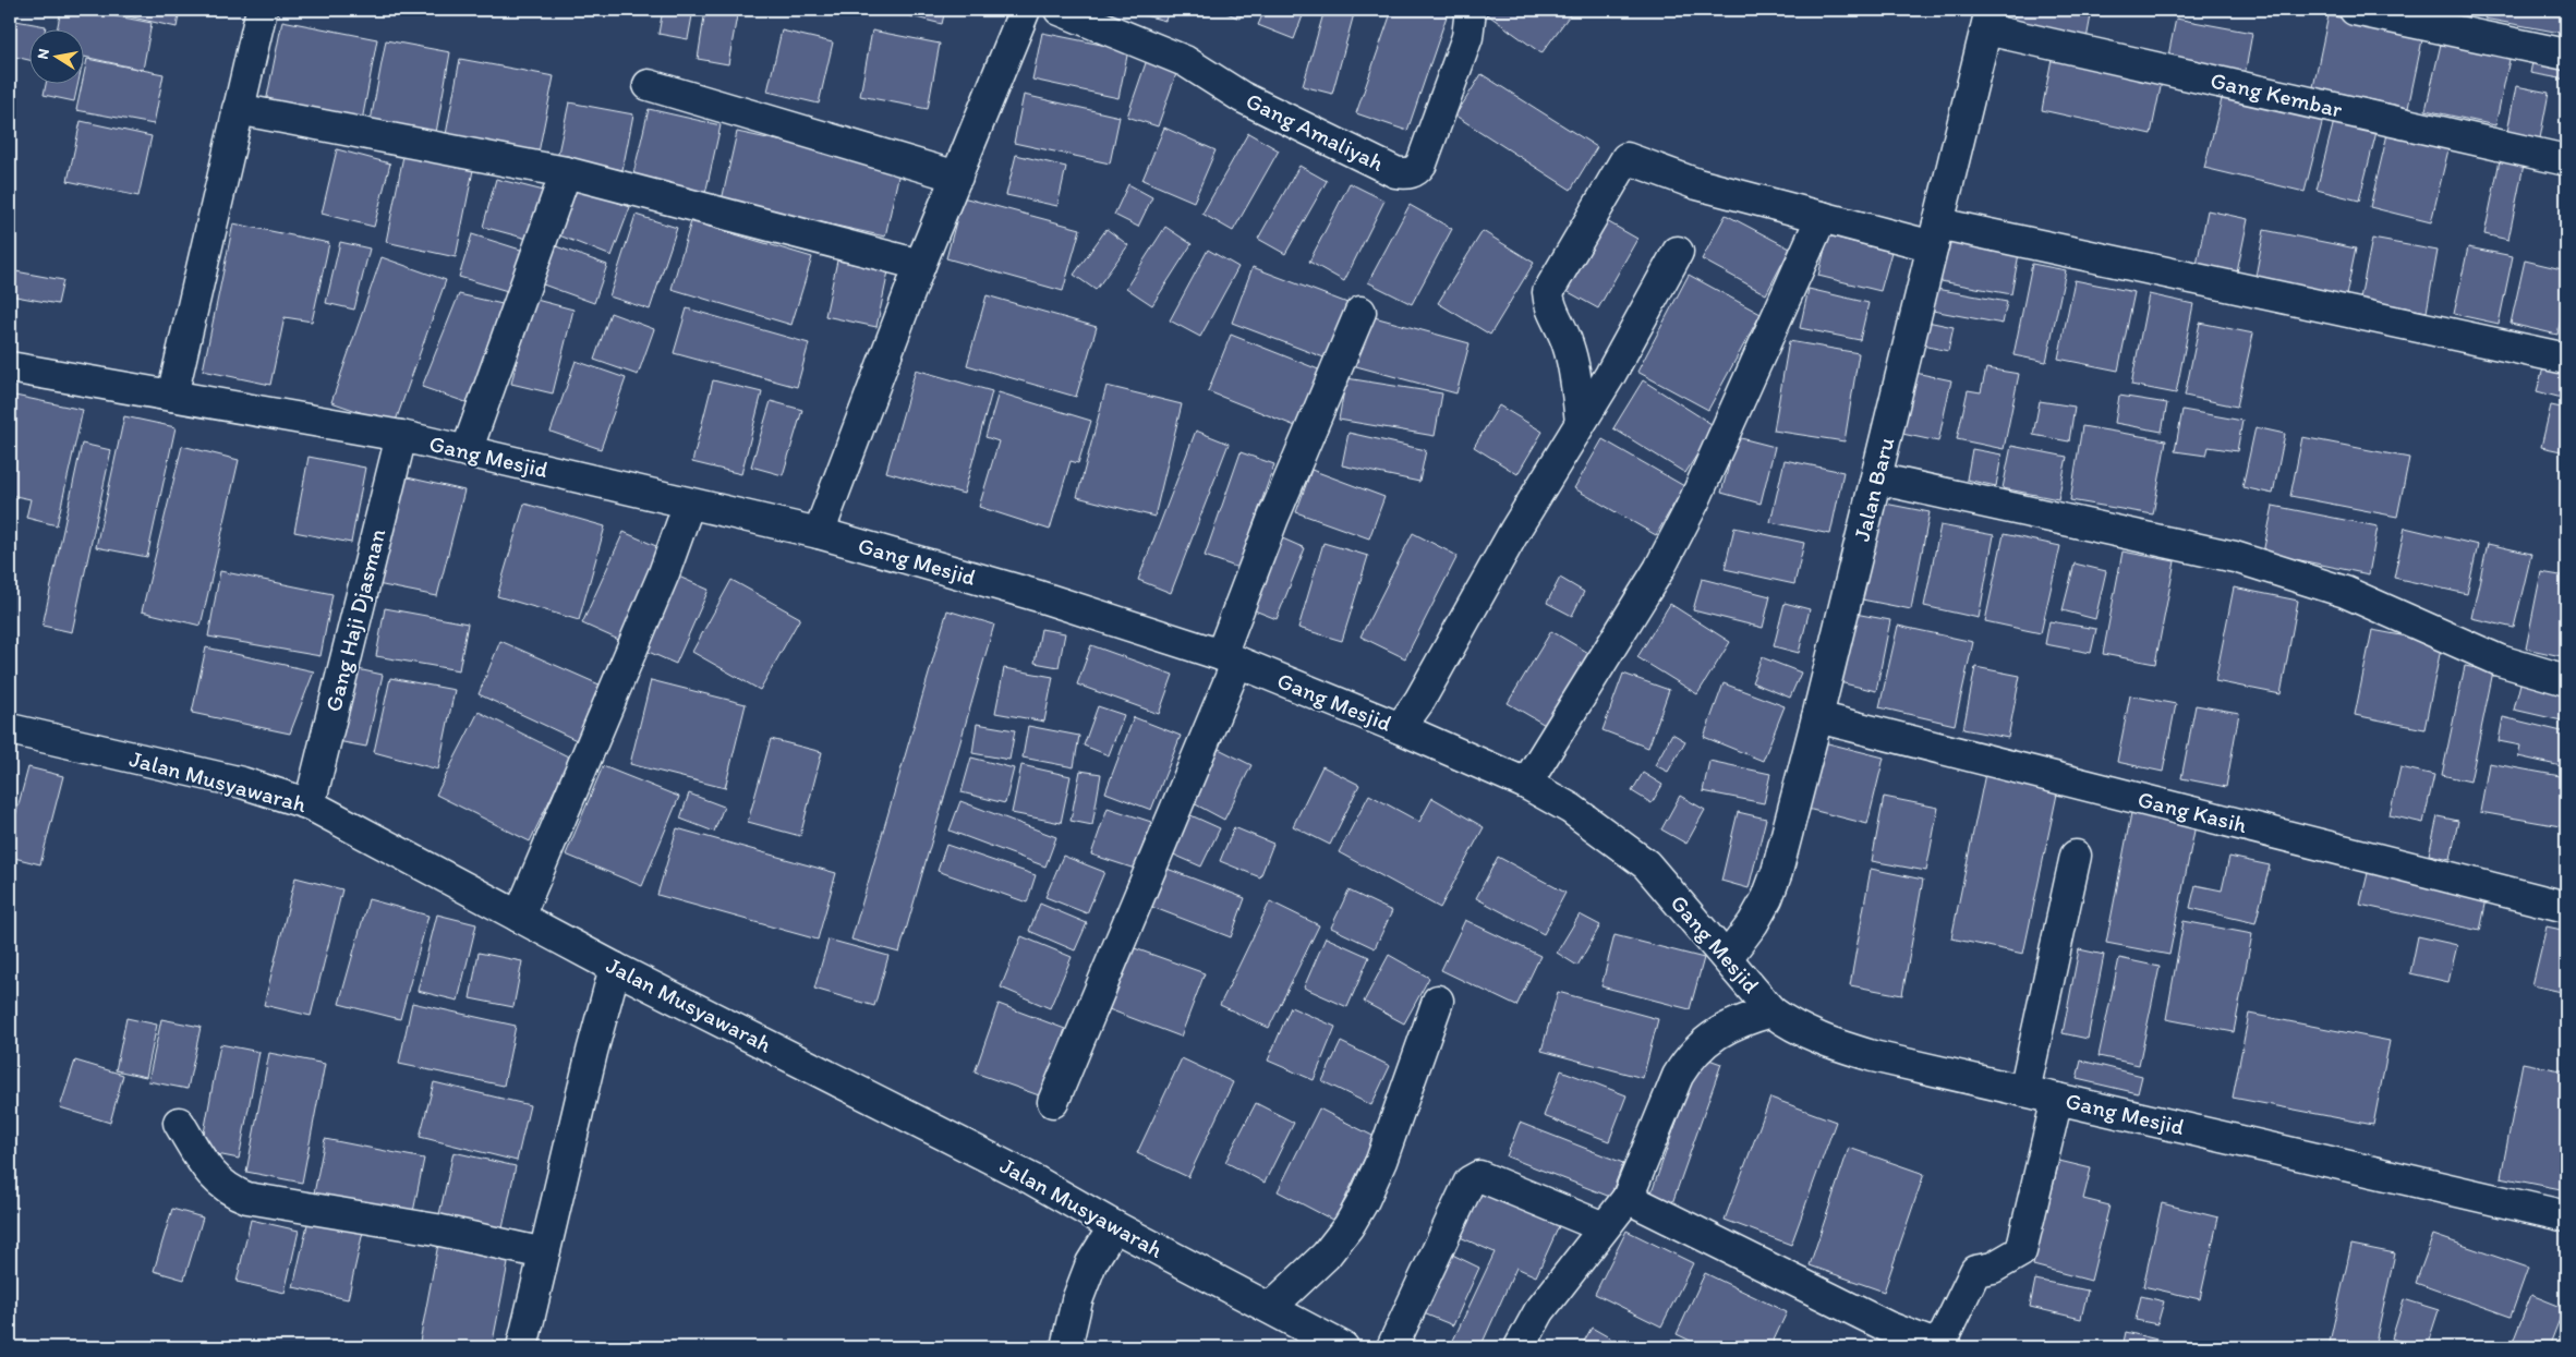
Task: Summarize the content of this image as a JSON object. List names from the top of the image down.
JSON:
{
  "streets": {
    "street": [
      "Gang Kembar",
      "Gang Amaliyah",
      "Gang Mesjid",
      "Jalan Baru",
      "Gang Haji Djasman",
      "Jalan Musyawarah",
      "Gang Kasih"
    ]
  },
  "crossings": [
    ["Gang Kembar", "Jalan Baru"],
    ["Gang Mesjid", "Jalan Baru"],
    ["Gang Mesjid", "Gang Haji Djasman"],
    ["Jalan Baru", "Gang Kasih"],
    ["Gang Haji Djasman", "Jalan Musyawarah"]
  ],
  "north": "left"
}
